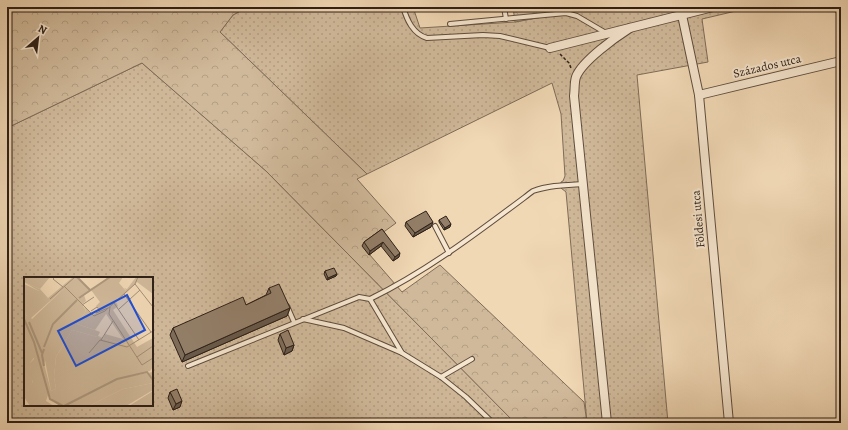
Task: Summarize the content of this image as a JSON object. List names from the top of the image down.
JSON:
{
  "streets": {
    "street": ["Százados utca", "Földesi utca"]
  },
  "crossings": [
    ["Százados utca", "Földesi utca"]
  ],
  "north": "top right"
}
